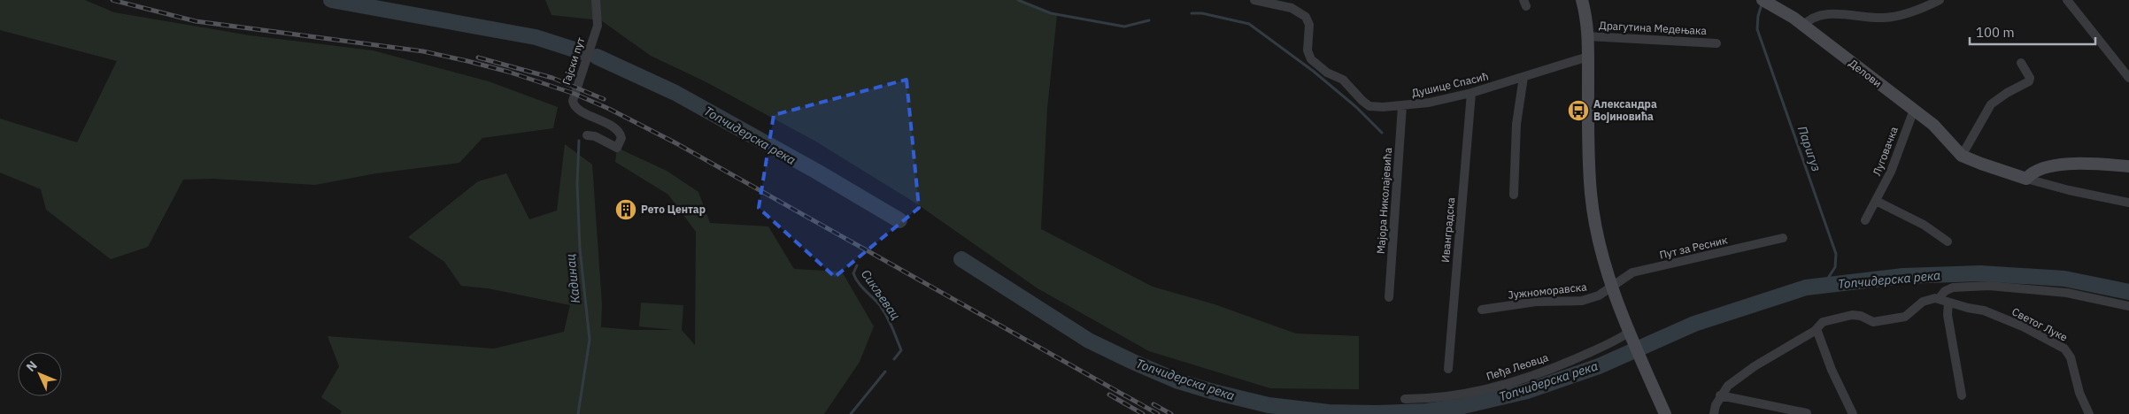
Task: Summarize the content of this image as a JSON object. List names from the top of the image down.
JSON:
{
  "streets": {
    "street": [
      "Драгутина Медењака",
      "Гајски пут",
      "Делови",
      "Душице Спасић",
      "Луговачка",
      "Мајора Николајевића",
      "Иванградска",
      "Пут за Ресник",
      "Јужноморавска",
      "Светог Луке",
      "Пеђа Леовца"
    ]
  },
  "crossings": [
    ["Делови", "Луговачка"],
    ["Душице Спасић", "Мајора Николајевића"],
    ["Душице Спасић", "Иванградска"],
    ["Пут за Ресник", "Јужноморавска"]
  ],
  "water": [
    "Топчидерска река",
    "Паригуз",
    "Кадинац",
    "Сикљевац"
  ],
  "places": {
    "bus stop": ["Александра Војиновића"],
    "building": ["Рето Центар"]
  },
  "scale_bar": "100 m",
  "north": "top left"
}
